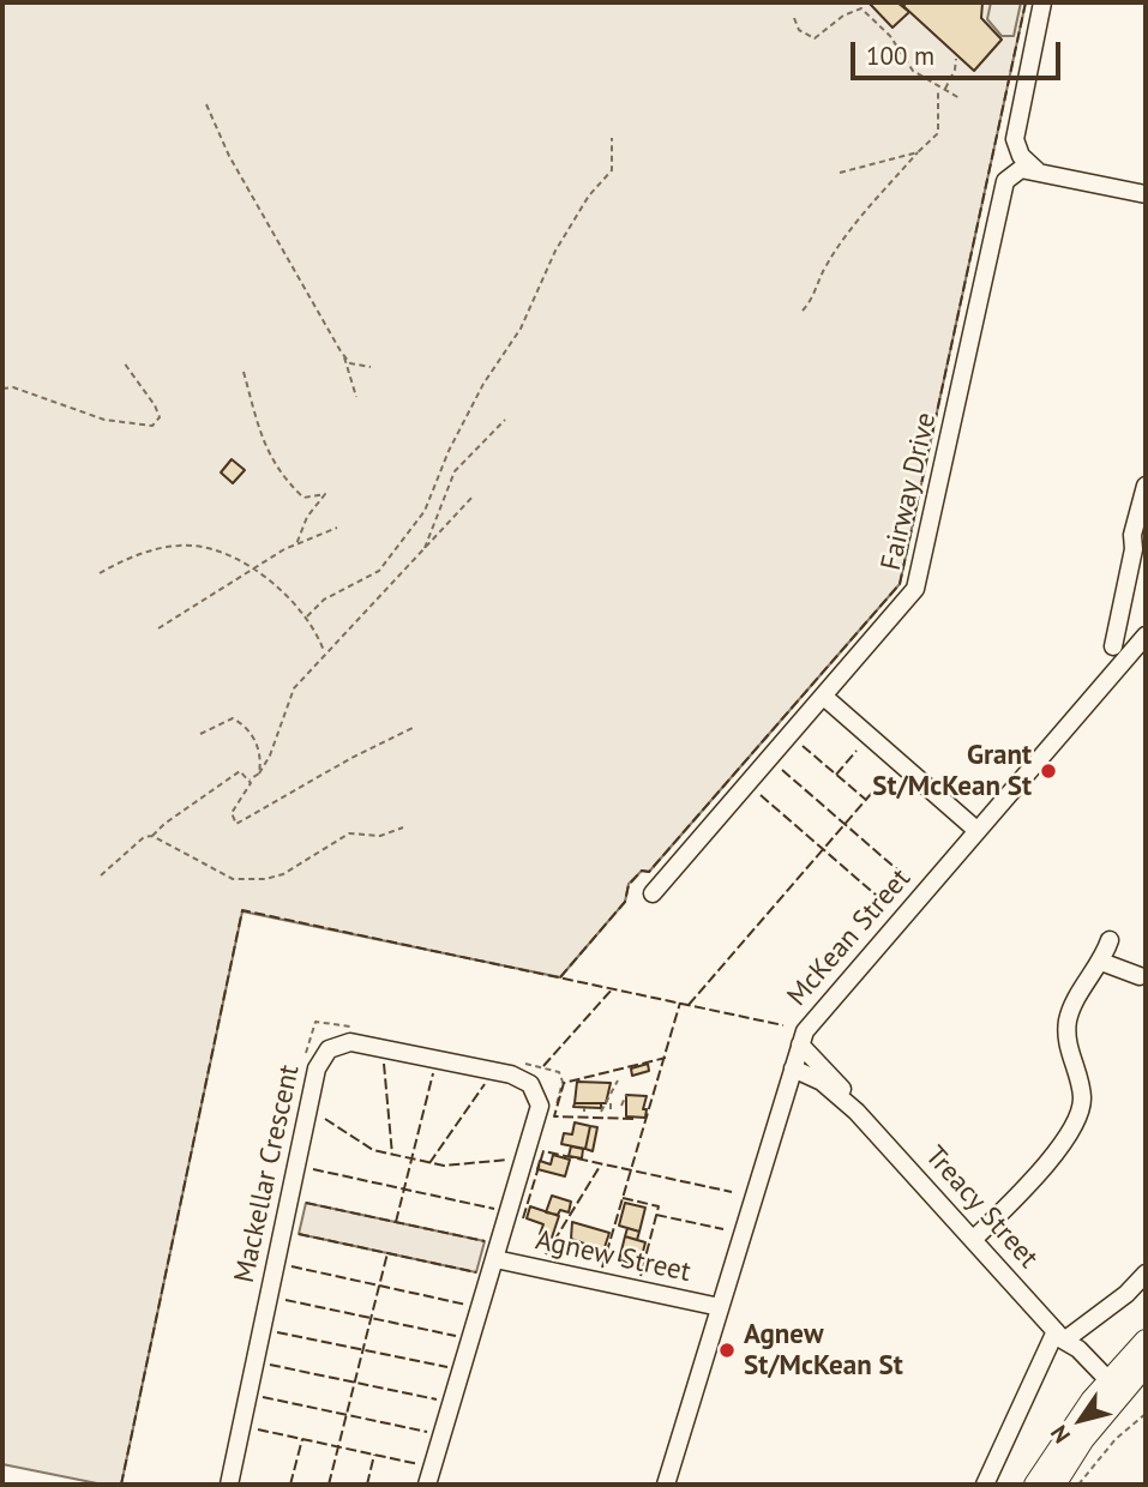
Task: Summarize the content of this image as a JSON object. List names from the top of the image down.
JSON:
{
  "streets": {
    "street": [
      "Fairway Drive",
      "McKean Street",
      "Mackellar Crescent",
      "Treacy Street",
      "Agnew Street"
    ]
  },
  "crossings": [
    ["McKean Street", "Treacy Street"],
    ["McKean Street", "Agnew Street"],
    ["Mackellar Crescent", "Agnew Street"]
  ],
  "places": ["Grant St/McKean St", "Agnew St/McKean St"],
  "scale_bar": "100 m",
  "north": "bottom left"
}
